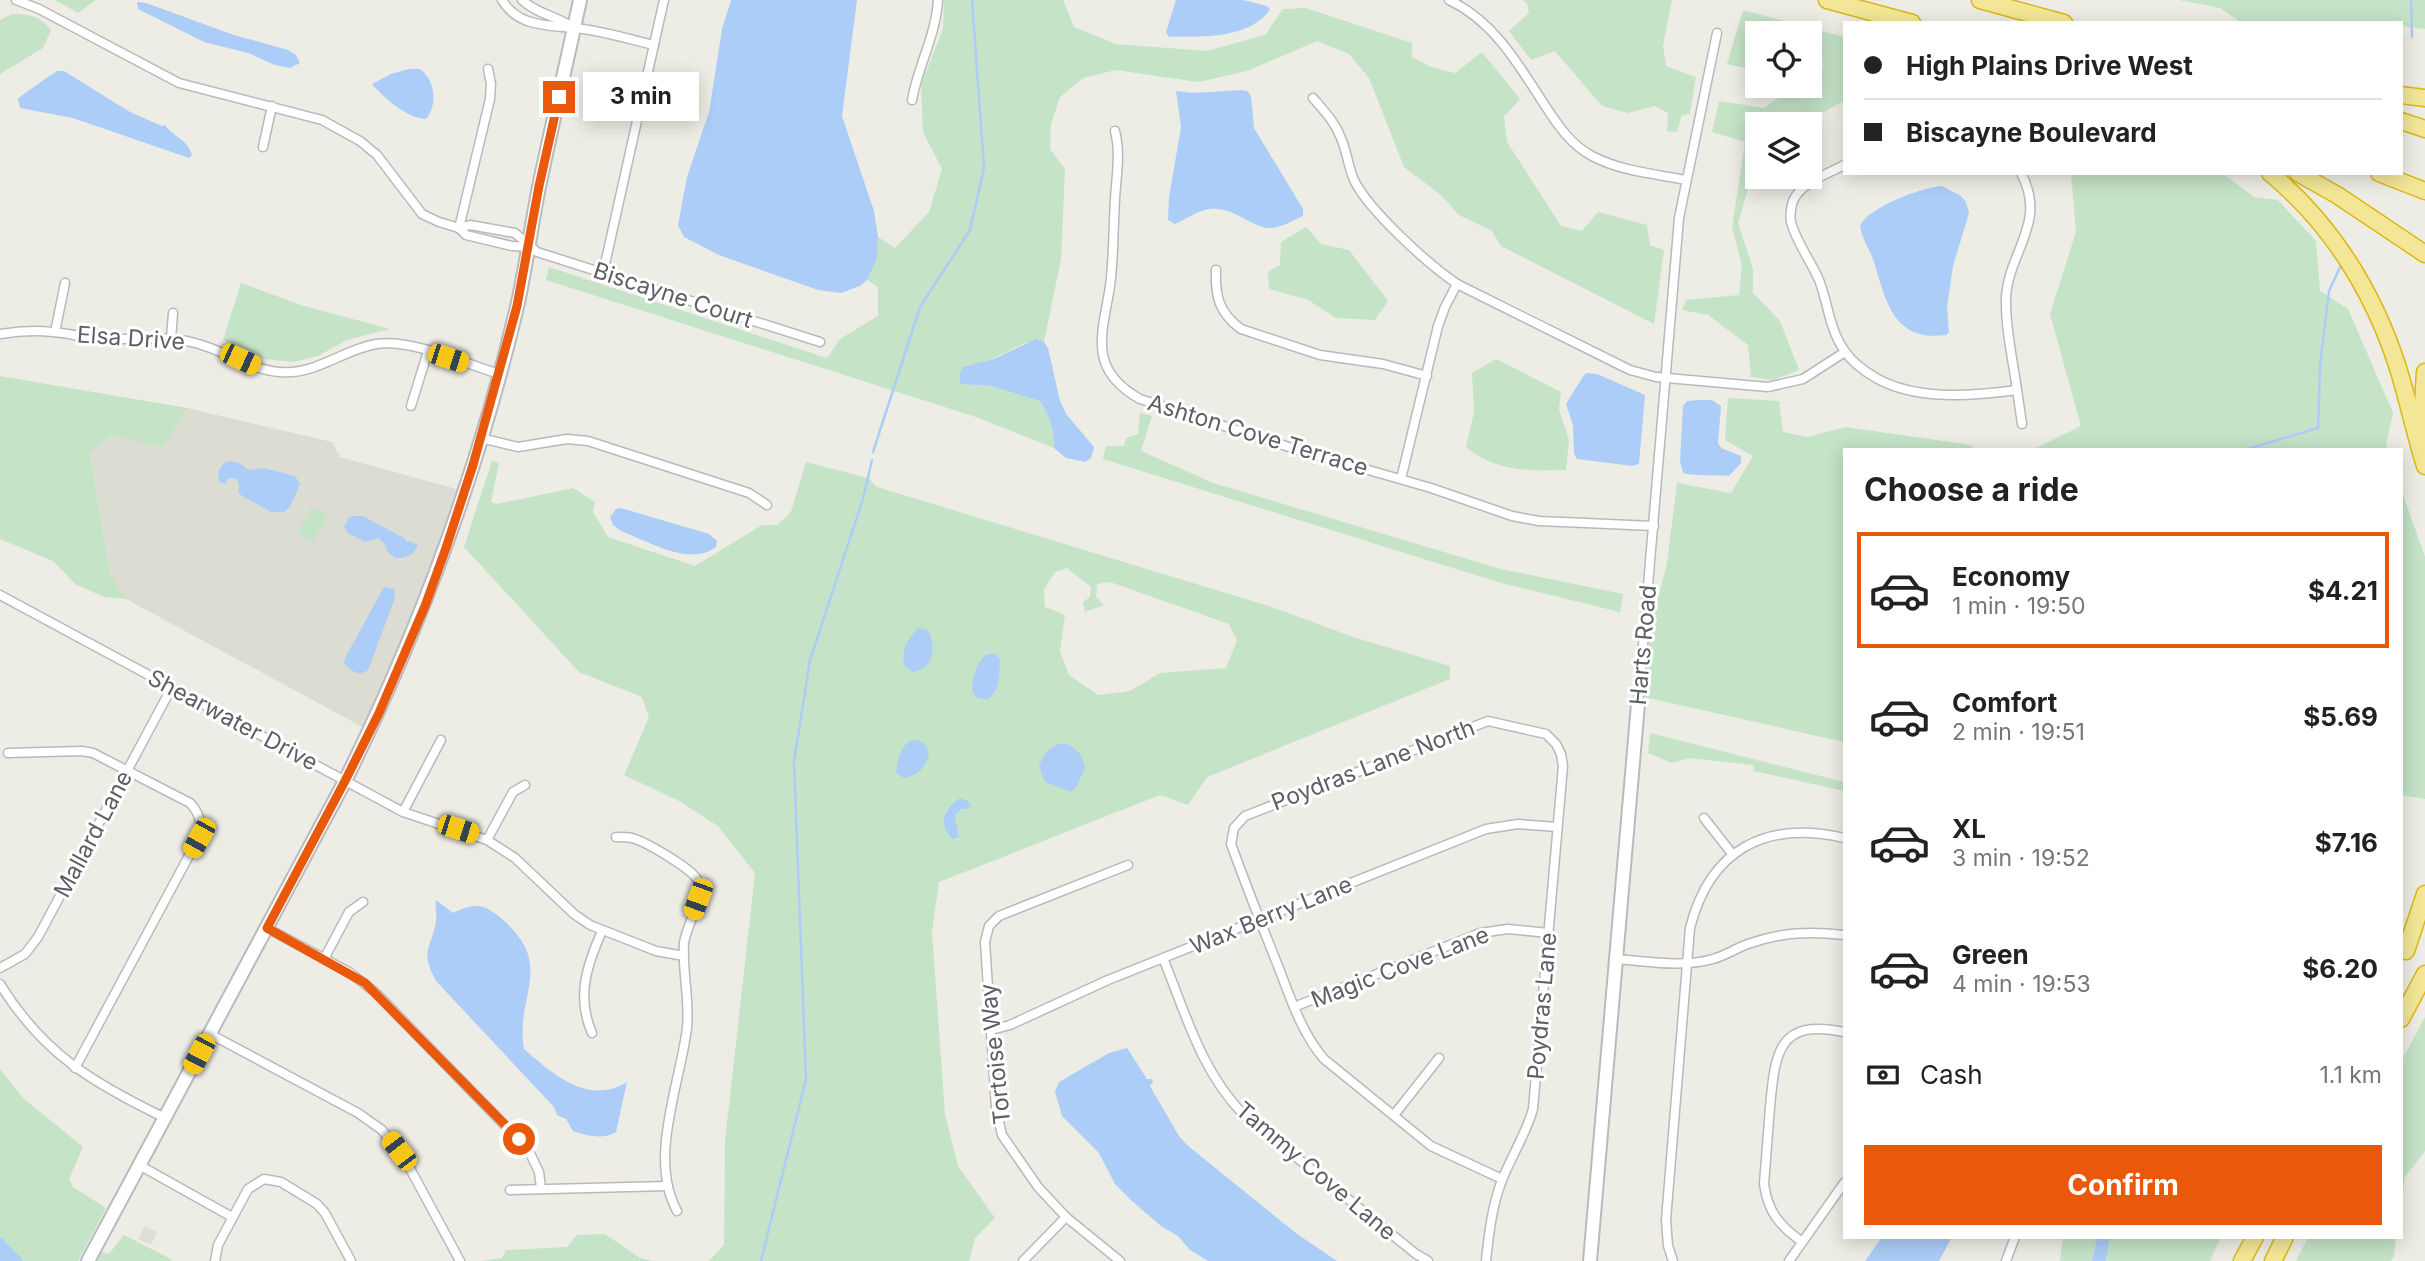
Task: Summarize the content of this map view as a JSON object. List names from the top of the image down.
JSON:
{
  "streets": {
    "street": [
      "Biscayne Court",
      "Elsa Drive",
      "Ashton Cove Terrace",
      "Harts Road",
      "Shearwater Drive",
      "Poydras Lane North",
      "Mallard Lane",
      "Wax Berry Lane",
      "Magic Cove Lane",
      "Poydras Lane",
      "Tortoise Way",
      "Tammy Cove Lane"
    ]
  },
  "crossings": [
    ["Ashton Cove Terrace", "Harts Road"],
    ["Shearwater Drive", "Mallard Lane"],
    ["Poydras Lane North", "Wax Berry Lane"],
    ["Poydras Lane North", "Poydras Lane"],
    ["Wax Berry Lane", "Poydras Lane"],
    ["Wax Berry Lane", "Tortoise Way"],
    ["Wax Berry Lane", "Tammy Cove Lane"],
    ["Magic Cove Lane", "Poydras Lane"]
  ],
  "page": {
    "banner": ["High Plains Drive West", "Biscayne Boulevard"],
    "bubble": "3 min",
    "heading": "Choose a ride",
    "list": [
      {
        "name": "Economy",
        "note": "1 min · 19:50",
        "value": "$4.21"
      },
      {
        "name": "Comfort",
        "note": "2 min · 19:51",
        "value": "$5.69"
      },
      {
        "name": "XL",
        "note": "3 min · 19:52",
        "value": "$7.16"
      },
      {
        "name": "Green",
        "note": "4 min · 19:53",
        "value": "$6.20"
      }
    ],
    "pay": ["Cash", "1.1 km"],
    "buttons": "Confirm"
  }
}
